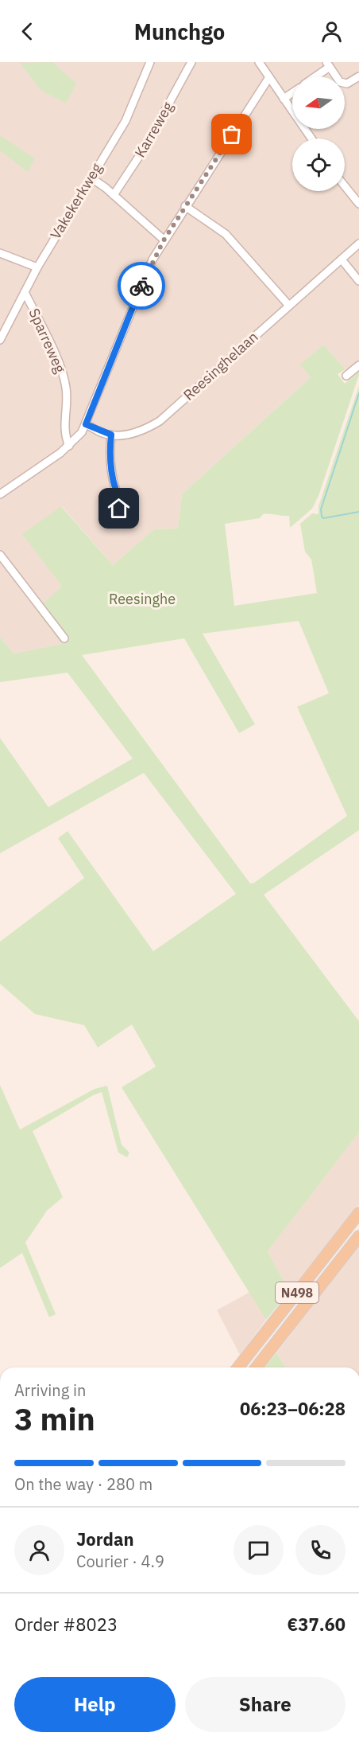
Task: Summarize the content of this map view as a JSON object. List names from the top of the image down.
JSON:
{
  "streets": {
    "main road": ["N498"],
    "street": [
      "Karreweg",
      "Vakekerkweg",
      "Sparreweg",
      "Reesinghelaan"
    ]
  },
  "crossings": [
    ["Vakekerkweg", "Sparreweg"]
  ],
  "parks": ["Reesinghe"],
  "north": "left",
  "page": {
    "header": "Munchgo",
    "heading": ["3 min", "Arriving in", "06:23–06:28"],
    "panel": [
      "Jordan",
      "Courier · 4.9",
      "Order #8023",
      "€37.60"
    ],
    "bar": "On the way · 280 m",
    "buttons": ["Help", "Share"]
  }
}
